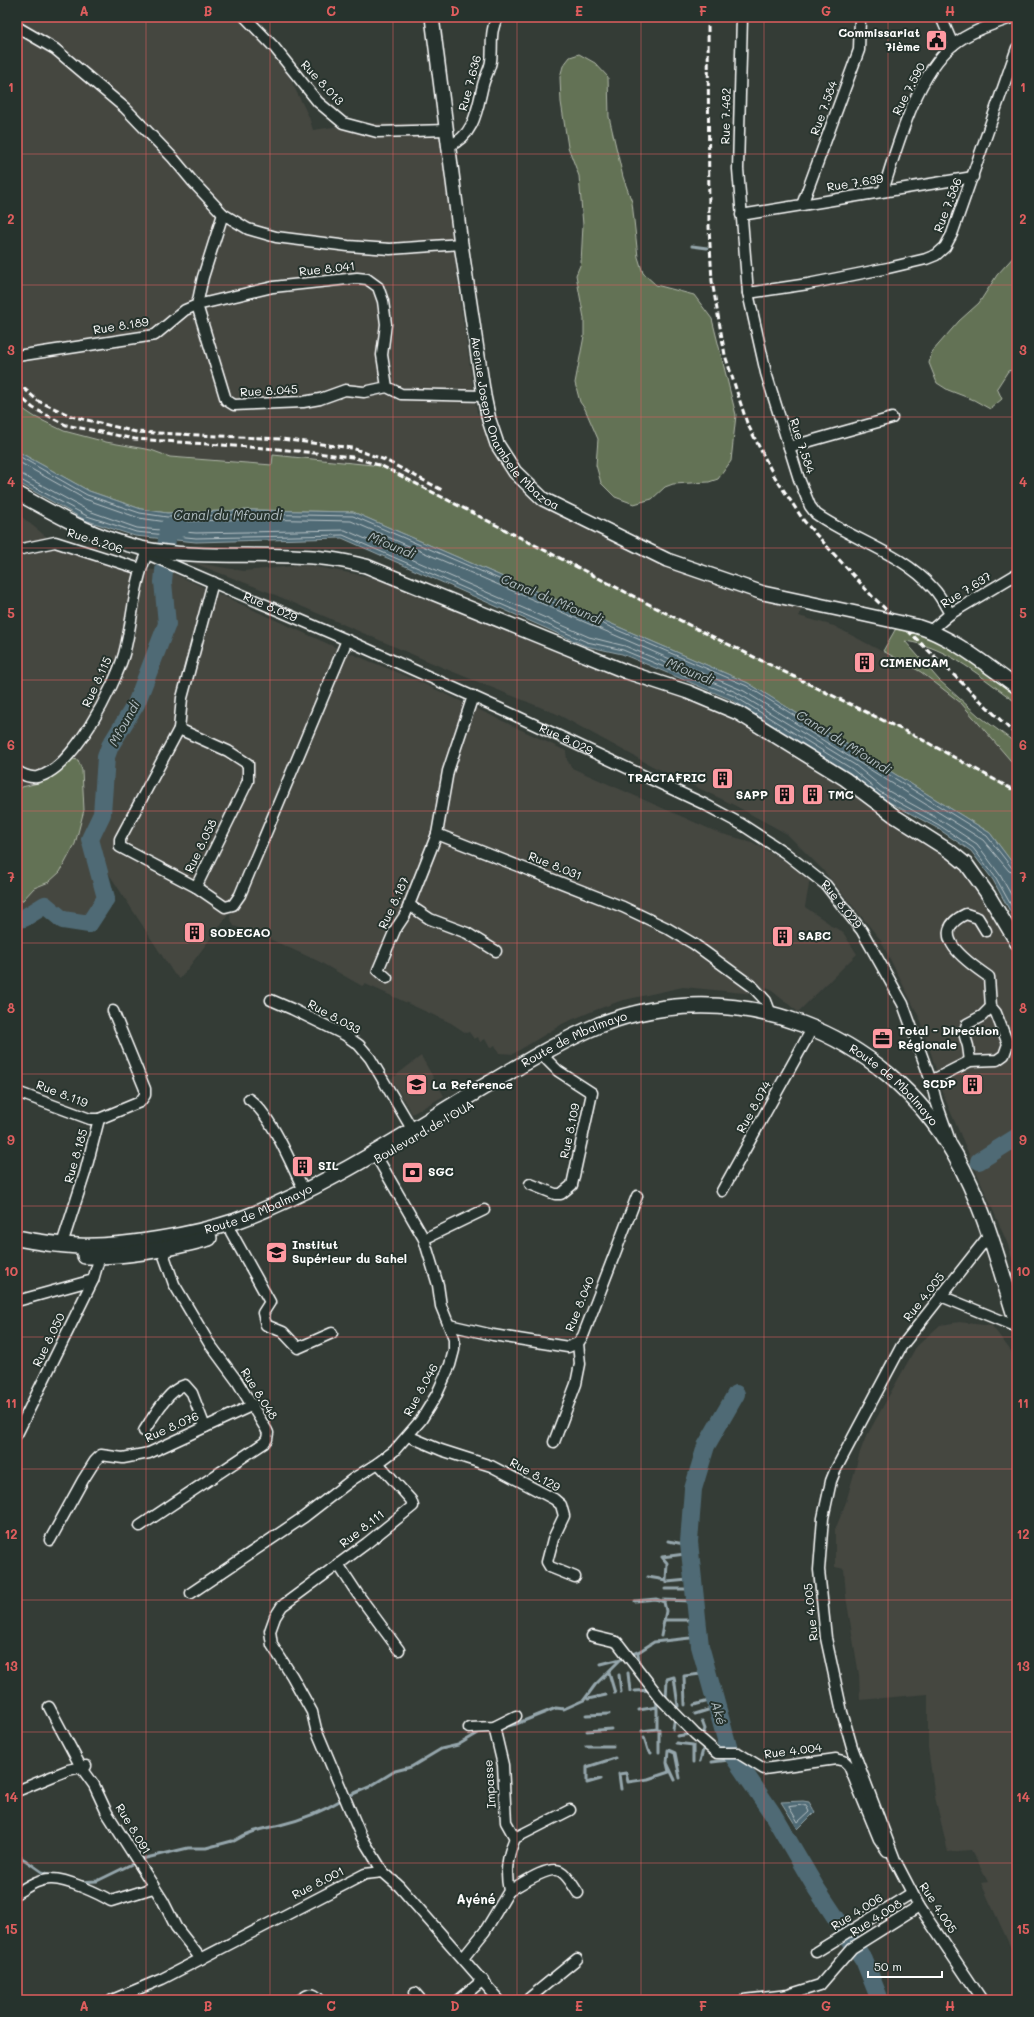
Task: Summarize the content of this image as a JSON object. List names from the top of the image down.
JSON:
{
  "streets": {
    "highway": ["Route de Mbalmayo", "Boulevard de l'OUA"],
    "main road": ["Avenue Joseph Onambele Mbazoa", "Rue 8.029"],
    "street": [
      "Rue 8.013",
      "Rue 7.636",
      "Rue 7.590",
      "Rue 7.584",
      "Rue 7.482",
      "Rue 7.639",
      "Rue 7.586",
      "Rue 8.041",
      "Rue 8.189",
      "Rue 8.045",
      "Rue 8.206",
      "Rue 7.637",
      "Rue 8.115",
      "Rue 8.058",
      "Rue 8.031",
      "Rue 8.187",
      "Rue 8.033",
      "Rue 8.119",
      "Rue 8.074",
      "Rue 8.109",
      "Rue 8.185",
      "Rue 4.005",
      "Rue 8.040",
      "Rue 8.050",
      "Rue 8.046",
      "Rue 8.048",
      "Rue 8.076",
      "Rue 8.129",
      "Rue 8.111",
      "Rue 4.004",
      "Impasse",
      "Rue 8.091",
      "Rue 8.001",
      "Rue 4.006",
      "Rue 4.008"
    ]
  },
  "crossings": [
    ["Rue 8.013", "Avenue Joseph Onambele Mbazoa"],
    ["Rue 7.636", "Avenue Joseph Onambele Mbazoa"],
    ["Rue 7.590", "Rue 7.639"],
    ["Rue 7.584", "Rue 7.482"],
    ["Rue 7.584", "Rue 7.639"],
    ["Rue 7.584", "Rue 7.586"],
    ["Rue 7.584", "Rue 7.637"],
    ["Rue 7.482", "Rue 7.639"],
    ["Rue 7.639", "Rue 7.586"],
    ["Rue 8.041", "Rue 8.189"],
    ["Rue 8.041", "Rue 8.045"],
    ["Rue 8.189", "Rue 8.045"],
    ["Avenue Joseph Onambele Mbazoa", "Rue 7.637"],
    ["Rue 8.206", "Rue 8.115"],
    ["Rue 8.029", "Rue 8.115"],
    ["Rue 8.029", "Rue 8.058"],
    ["Rue 8.029", "Route de Mbalmayo"],
    ["Rue 8.029", "Boulevard de l'OUA"],
    ["Rue 8.031", "Rue 8.187"],
    ["Rue 8.031", "Route de Mbalmayo"],
    ["Rue 8.033", "Route de Mbalmayo"],
    ["Route de Mbalmayo", "Boulevard de l'OUA"],
    ["Route de Mbalmayo", "Rue 8.185"],
    ["Route de Mbalmayo", "Rue 8.046"],
    ["Rue 8.119", "Rue 8.185"],
    ["Rue 8.074", "Boulevard de l'OUA"],
    ["Rue 8.109", "Boulevard de l'OUA"],
    ["Boulevard de l'OUA", "Rue 8.050"],
    ["Boulevard de l'OUA", "Rue 8.046"],
    ["Boulevard de l'OUA", "Rue 8.048"],
    ["Rue 4.005", "Rue 4.004"],
    ["Rue 4.005", "Rue 4.006"],
    ["Rue 4.005", "Rue 4.008"],
    ["Rue 8.040", "Rue 8.046"],
    ["Rue 8.046", "Rue 8.129"],
    ["Rue 8.046", "Rue 8.111"],
    ["Rue 8.048", "Rue 8.076"],
    ["Rue 8.111", "Rue 8.001"],
    ["Rue 8.091", "Rue 8.001"]
  ],
  "districts": ["Ayéné"],
  "water": ["Canal du Mfoundi", "Mfoundi", "Aké"],
  "places": {
    "public building": ["Commissariat 7ième"],
    "building": [
      "CIMENCAM",
      "TRACTAFRIC",
      "SAPP",
      "TMC",
      "SODECAO",
      "SABC",
      "SCDP",
      "SIL"
    ],
    "office": ["Total - Direction Régionale"],
    "school or university": ["La Reference", "Institut Supérieur du Sahel"],
    "bank": ["SGC"]
  },
  "scale_bar": "50 m",
  "grid": {
    "columns": [
      "A",
      "B",
      "C",
      "D",
      "E",
      "F",
      "G",
      "H"
    ],
    "rows": [
      "1",
      "2",
      "3",
      "4",
      "5",
      "6",
      "7",
      "8",
      "9",
      "10",
      "11",
      "12",
      "13",
      "14",
      "15"
    ]
  }
}
